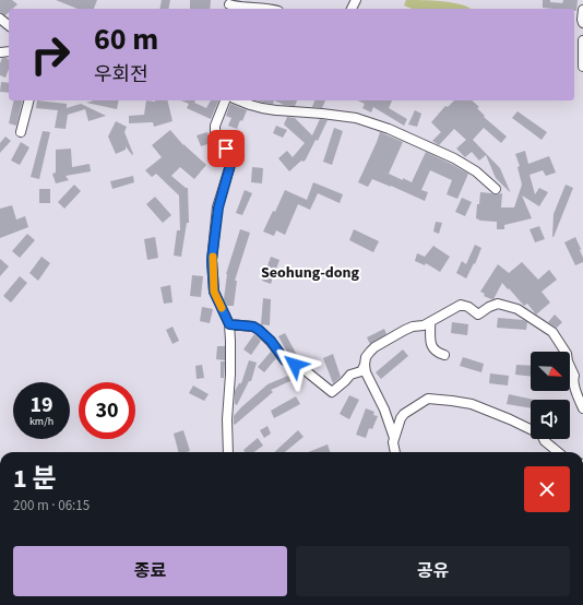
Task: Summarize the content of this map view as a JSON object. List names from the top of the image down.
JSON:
{
  "districts": ["Seohung-dong"],
  "north": "bottom right",
  "page": {
    "turn": ["60 m", "우회전"],
    "speed": "19 km/h",
    "limit": "30",
    "heading": ["1 분", "200 m · 06:15"],
    "buttons": ["종료", "공유"]
  }
}
